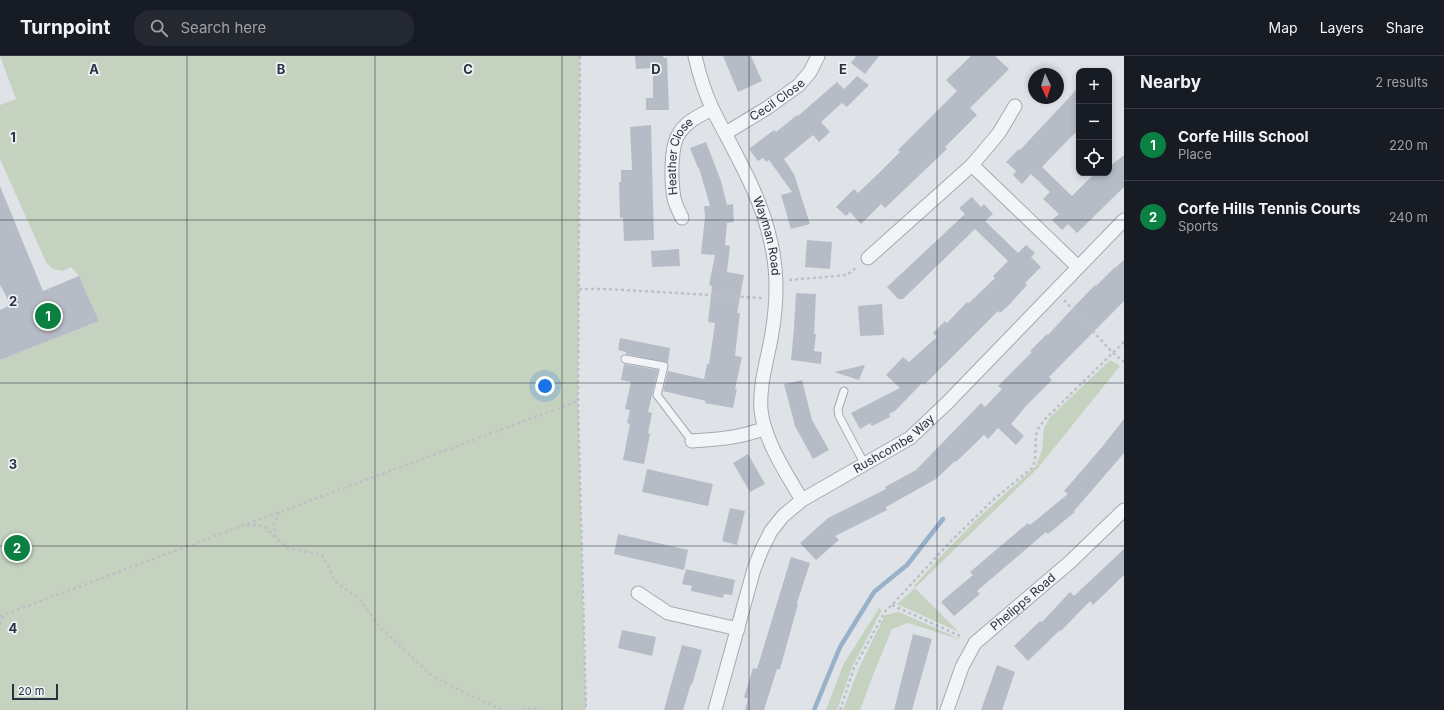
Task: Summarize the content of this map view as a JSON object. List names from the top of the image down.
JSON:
{
  "streets": {
    "street": [
      "Cecil Close",
      "Heather Close",
      "Wayman Road",
      "Rushcombe Way",
      "Phelipps Road"
    ]
  },
  "crossings": [
    ["Cecil Close", "Wayman Road"],
    ["Heather Close", "Wayman Road"],
    ["Wayman Road", "Rushcombe Way"]
  ],
  "scale_bar": "20 m",
  "north": "bottom",
  "page": {
    "header": "Turnpoint",
    "search": "Search here",
    "nav": ["Map", "Layers", "Share"],
    "heading": ["Nearby", "2 results"],
    "map_buttons": ["+", "−"],
    "list": [
      {
        "mark": "1",
        "name": "Corfe Hills School",
        "note": "Place",
        "value": "220 m"
      },
      {
        "mark": "2",
        "name": "Corfe Hills Tennis Courts",
        "note": "Sports",
        "value": "240 m"
      }
    ],
    "pins": ["1", "2"],
    "scale": "20 m"
  },
  "grid": {
    "columns": [
      "A",
      "B",
      "C",
      "D",
      "E"
    ],
    "rows": [
      "1",
      "2",
      "3",
      "4"
    ]
  }
}
